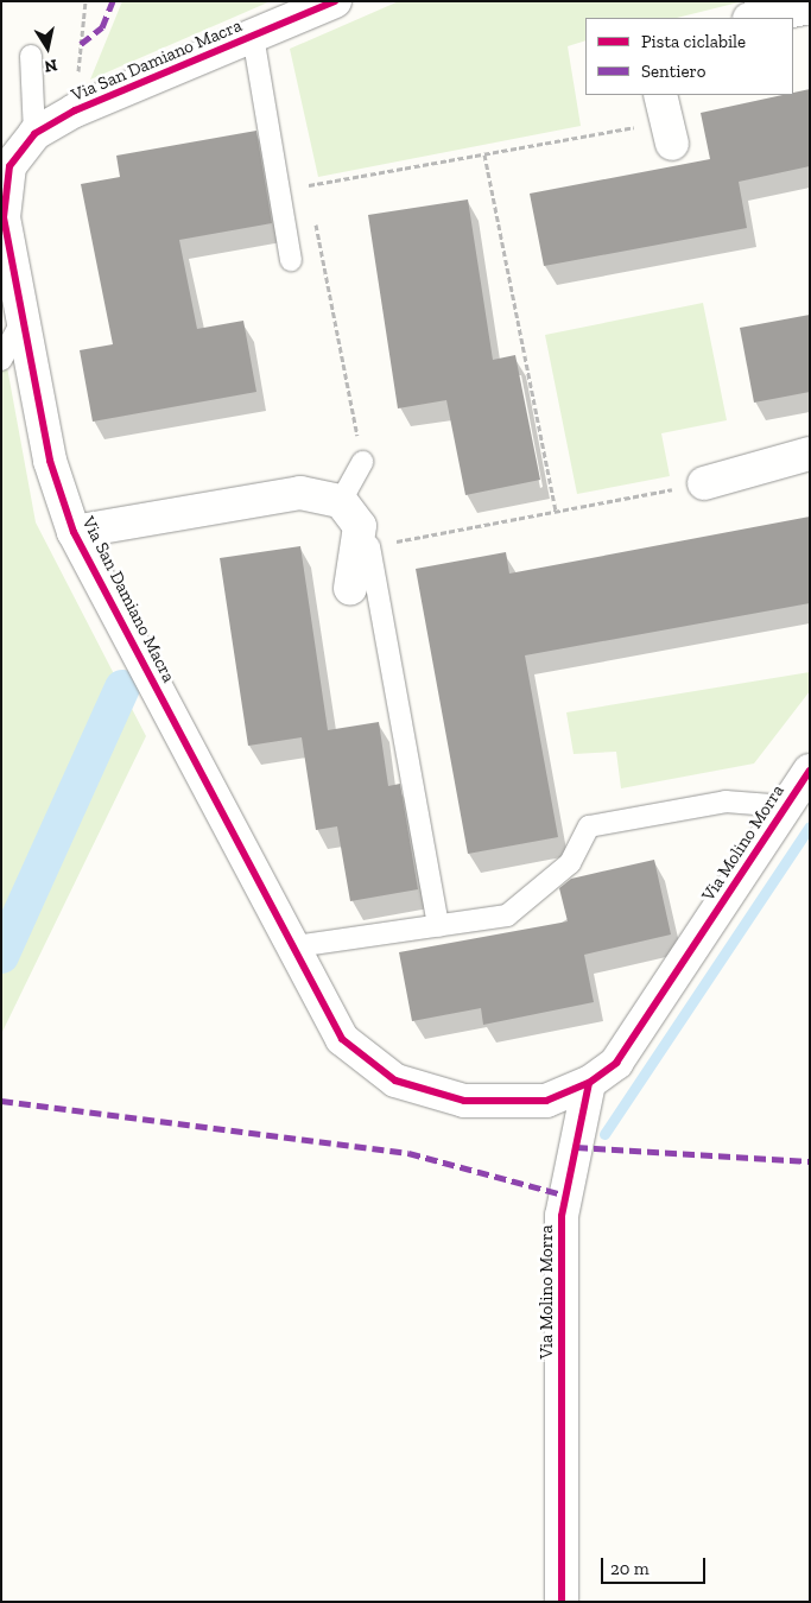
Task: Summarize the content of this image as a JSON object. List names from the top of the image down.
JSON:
{
  "streets": {
    "street": ["Via San Damiano Macra", "Via Molino Morra"]
  },
  "crossings": [
    ["Via San Damiano Macra", "Via Molino Morra"]
  ],
  "legend": ["Pista ciclabile", "Sentiero"],
  "scale_bar": "20 m",
  "north": "bottom"
}
